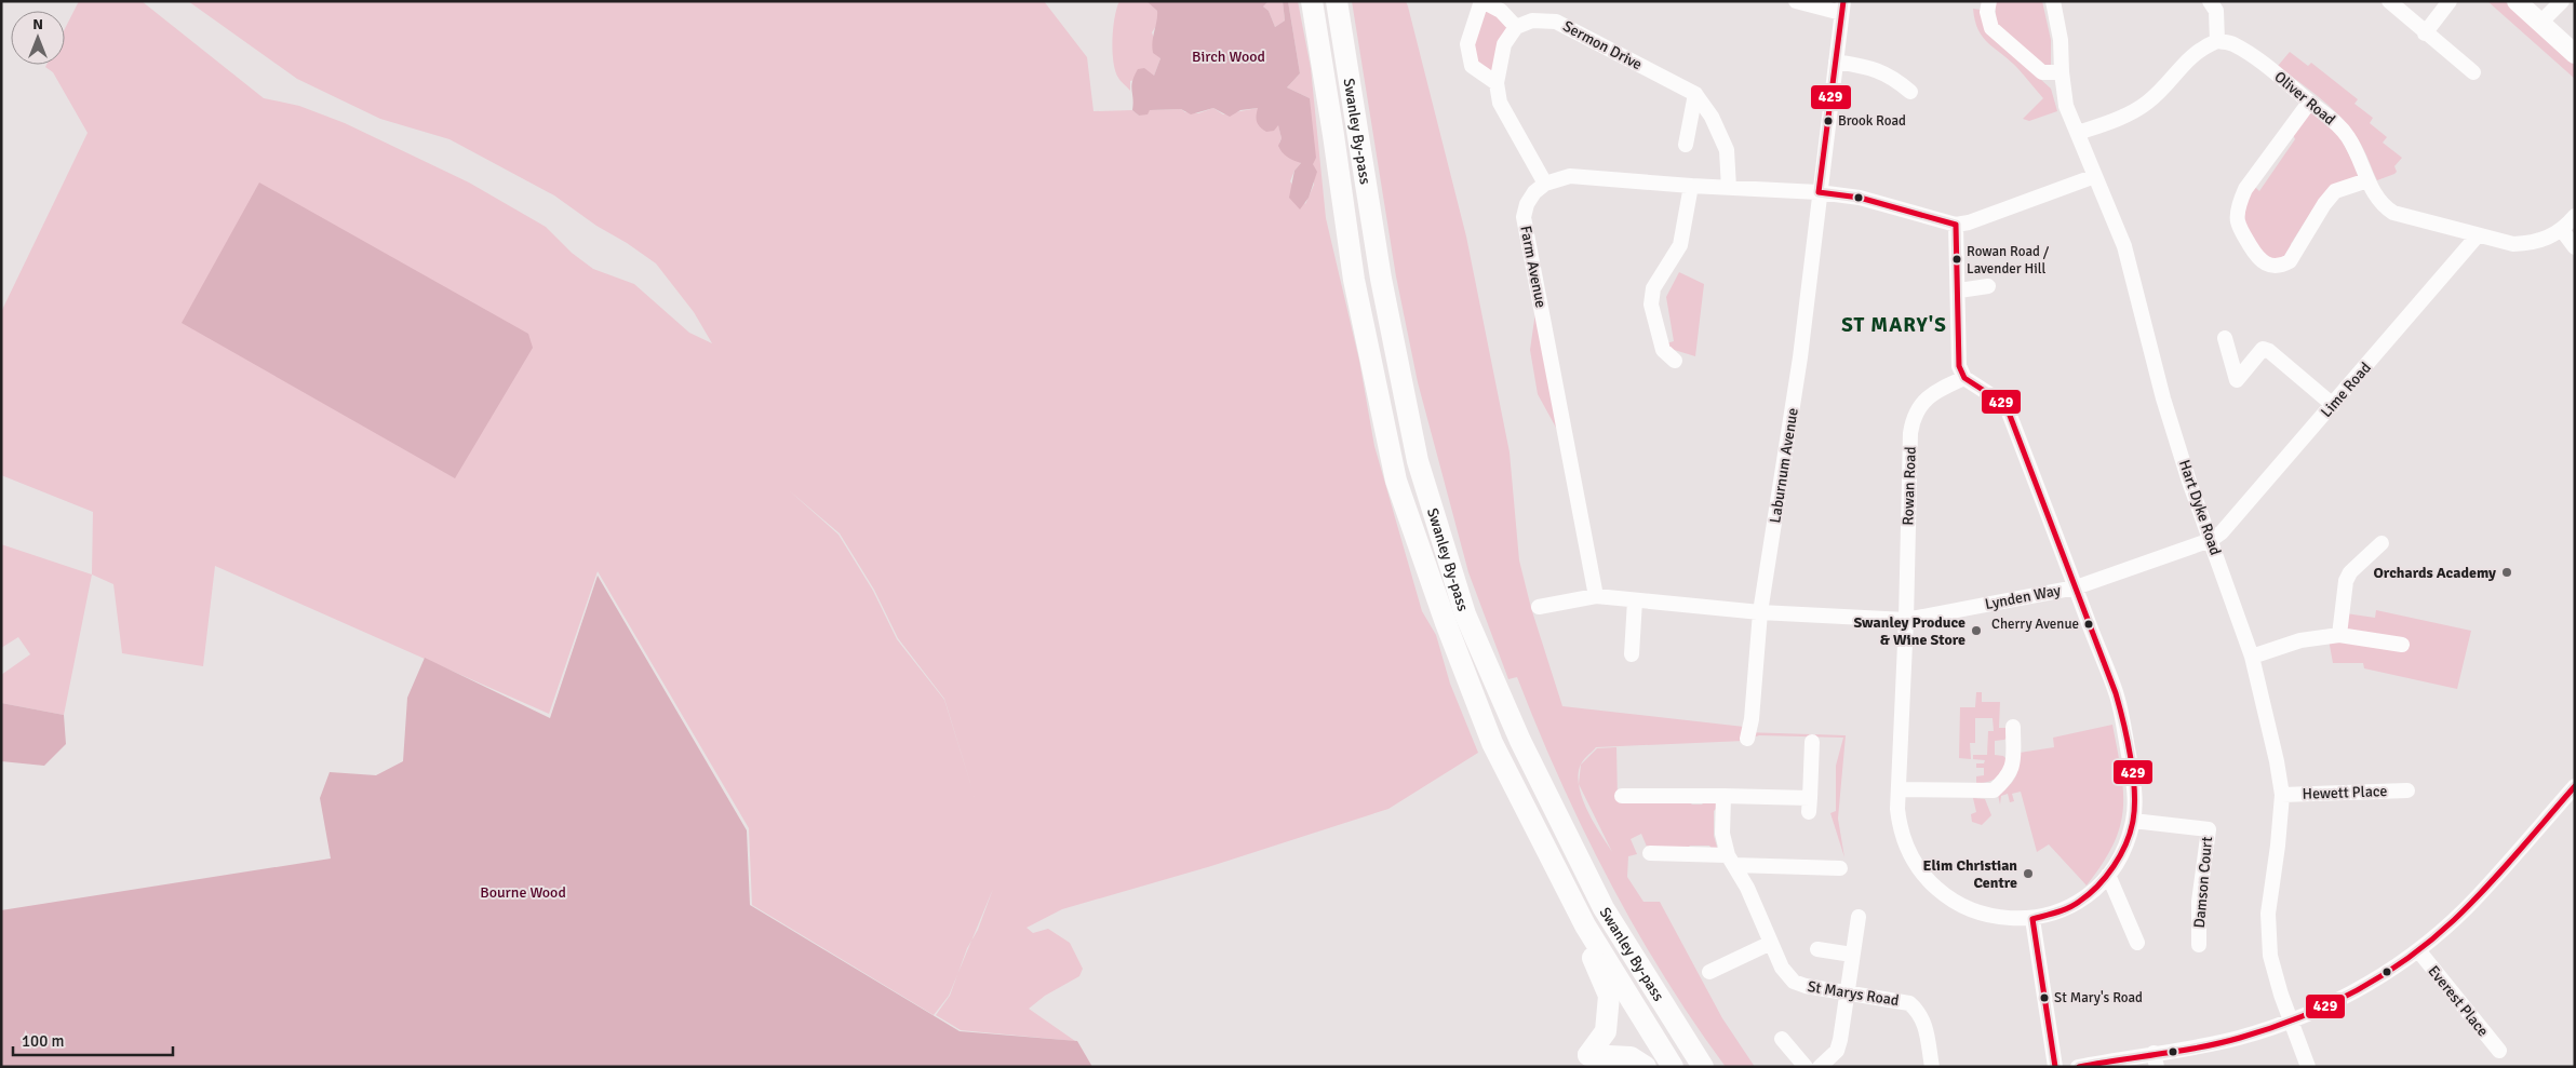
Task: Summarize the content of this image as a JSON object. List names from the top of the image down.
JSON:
{
  "streets": {
    "highway": ["Swanley By-pass"],
    "street": [
      "Sermon Drive",
      "Oliver Road",
      "Farm Avenue",
      "Lime Road",
      "Laburnum Avenue",
      "Rowan Road",
      "Hart Dyke Road",
      "Lynden Way",
      "Hewett Place",
      "Damson Court",
      "St Marys Road",
      "Everest Place"
    ]
  },
  "crossings": [
    ["Oliver Road", "Lime Road"],
    ["Farm Avenue", "Lynden Way"],
    ["Lime Road", "Hart Dyke Road"],
    ["Lime Road", "Lynden Way"],
    ["Laburnum Avenue", "Lynden Way"],
    ["Rowan Road", "Lynden Way"],
    ["Hart Dyke Road", "Lynden Way"],
    ["Hart Dyke Road", "Hewett Place"]
  ],
  "districts": ["ST MARY'S"],
  "parks": ["Birch Wood", "Bourne Wood"],
  "places": [
    "Brook Road",
    "Rowan Road / Lavender Hill",
    "Orchards Academy",
    "Cherry Avenue",
    "Swanley Produce & Wine Store",
    "Elim Christian Centre",
    "St Mary's Road"
  ],
  "lines": ["transit line 429"],
  "scale_bar": "100 m",
  "north": "top"
}
